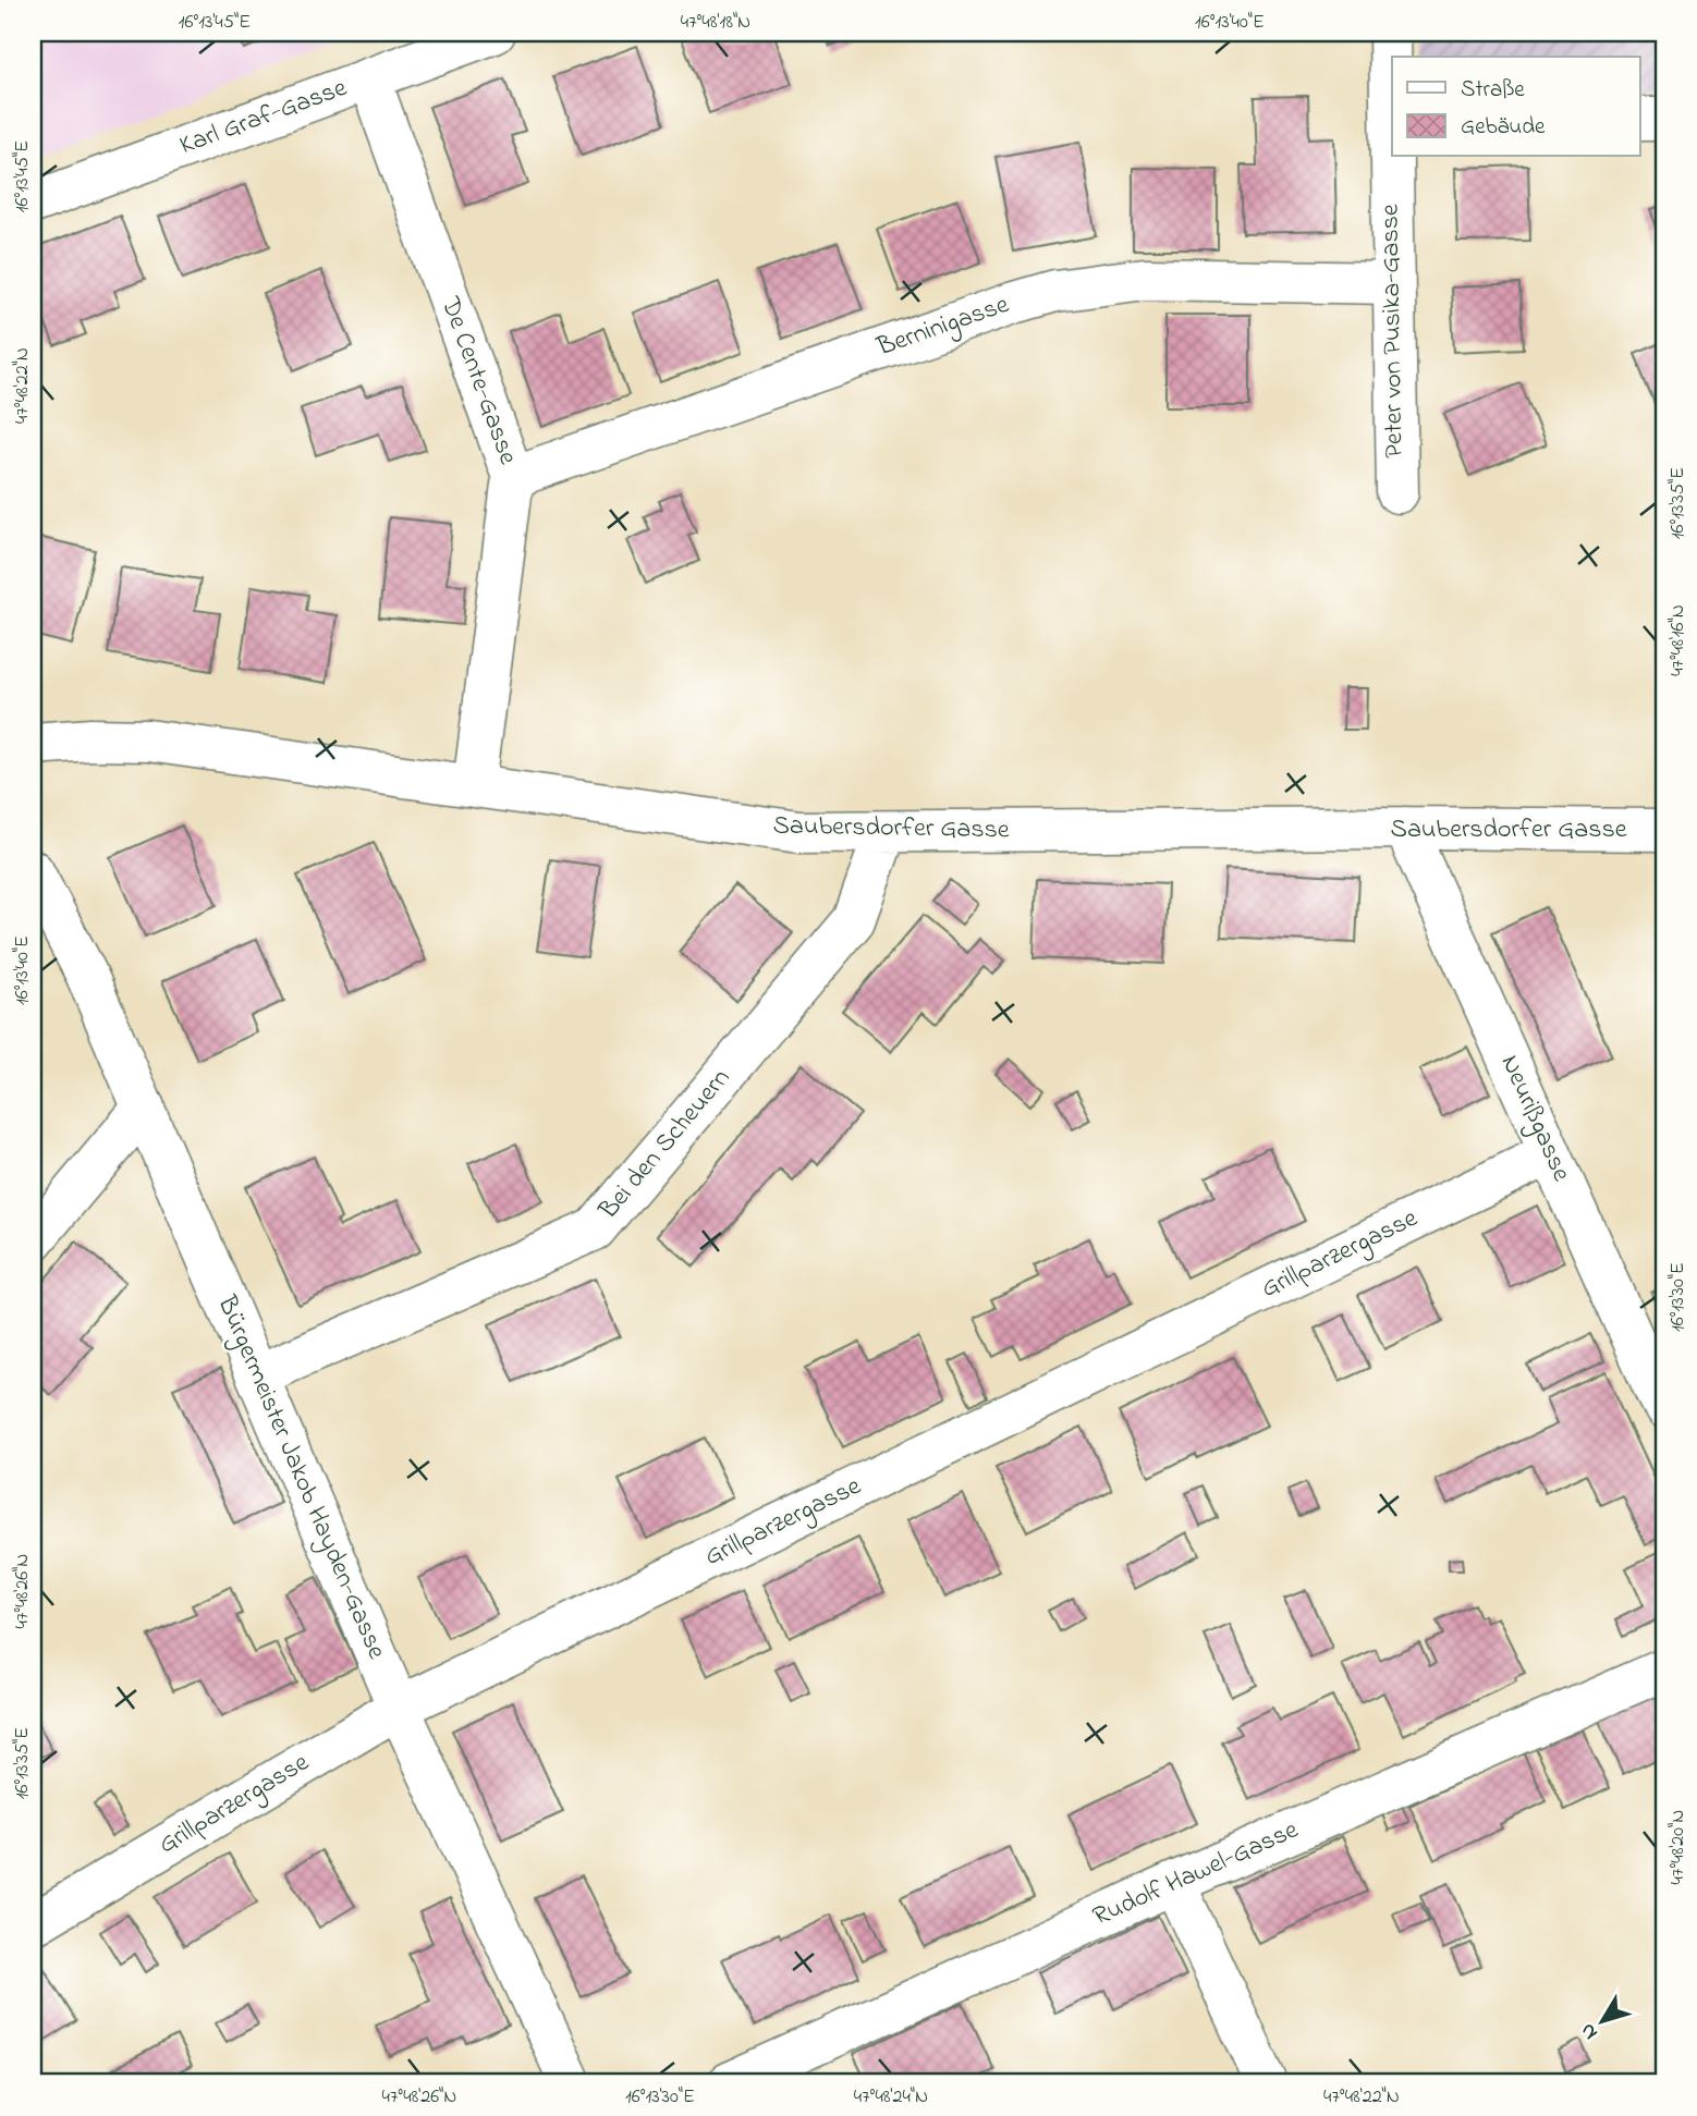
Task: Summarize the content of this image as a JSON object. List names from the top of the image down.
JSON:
{
  "streets": {
    "street": [
      "Karl Graf-Gasse",
      "Berninigasse",
      "Peter von Pusika-Gasse",
      "De Cente-Gasse",
      "Saubersdorfer Gasse",
      "Neurißgasse",
      "Bei den Scheuern",
      "Grillparzergasse",
      "Bürgermeister Jakob Hayden-Gasse",
      "Rudolf Hawel-Gasse"
    ]
  },
  "crossings": [
    ["Karl Graf-Gasse", "De Cente-Gasse"],
    ["Berninigasse", "Peter von Pusika-Gasse"],
    ["Berninigasse", "De Cente-Gasse"],
    ["De Cente-Gasse", "Saubersdorfer Gasse"],
    ["Saubersdorfer Gasse", "Neurißgasse"],
    ["Saubersdorfer Gasse", "Bei den Scheuern"],
    ["Neurißgasse", "Grillparzergasse"],
    ["Bei den Scheuern", "Bürgermeister Jakob Hayden-Gasse"],
    ["Grillparzergasse", "Bürgermeister Jakob Hayden-Gasse"]
  ],
  "legend": ["Straße", "Gebäude"],
  "north": "bottom left",
  "coordinates": [
    "16°13'45\"E",
    "47°48'18\"N",
    "16°13'40\"E",
    "47°48'22\"N",
    "16°13'35\"E",
    "47°48'16\"N",
    "16°13'30\"E",
    "47°48'26\"N",
    "47°48'20\"N",
    "47°48'24\"N"
  ]
}
